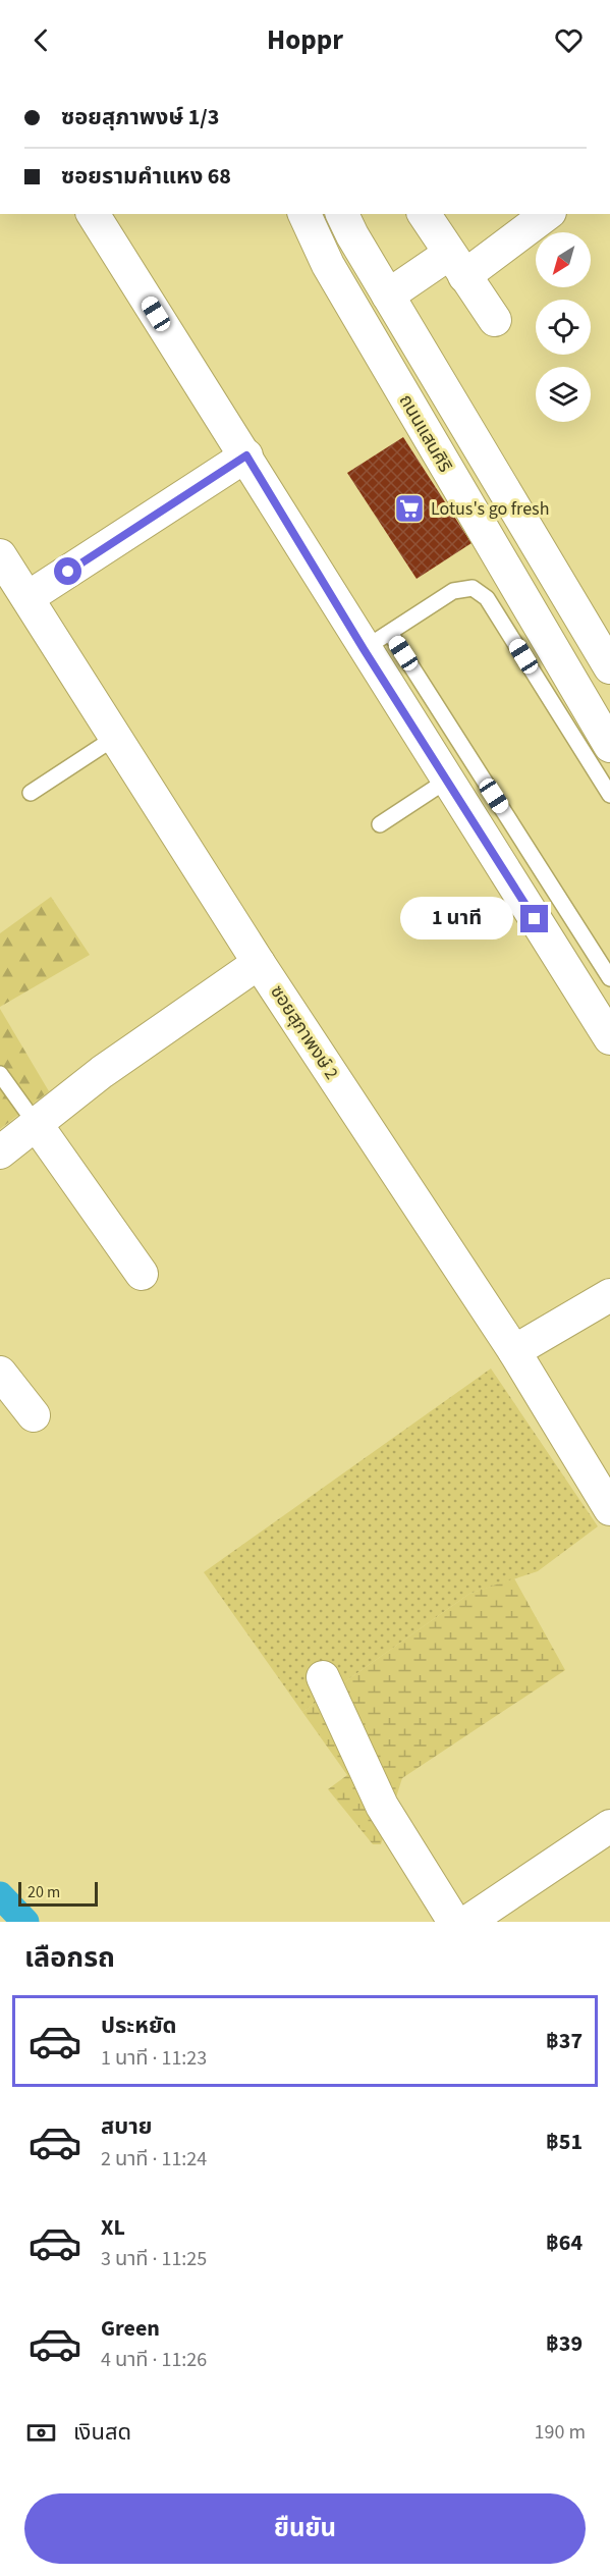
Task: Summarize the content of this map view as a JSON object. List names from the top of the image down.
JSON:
{
  "streets": {
    "street": ["ถนนแสนศิริ", "ซอยสุภาพงษ์ 2"]
  },
  "places": {
    "supermarket": ["Lotus's go fresh"]
  },
  "scale_bar": "20 m",
  "north": "bottom left",
  "page": {
    "header": "Hoppr",
    "banner": ["ซอยสุภาพงษ์ 1/3", "ซอยรามคำแหง 68"],
    "bubble": "1 นาที",
    "scale": "20 m",
    "heading": "เลือกรถ",
    "list": [
      {
        "name": "ประหยัด",
        "note": "1 นาที · 11:23",
        "value": "฿37"
      },
      {
        "name": "สบาย",
        "note": "2 นาที · 11:24",
        "value": "฿51"
      },
      {
        "name": "XL",
        "note": "3 นาที · 11:25",
        "value": "฿64"
      },
      {
        "name": "Green",
        "note": "4 นาที · 11:26",
        "value": "฿39"
      }
    ],
    "pay": ["เงินสด", "190 m"],
    "buttons": "ยืนยัน"
  }
}
